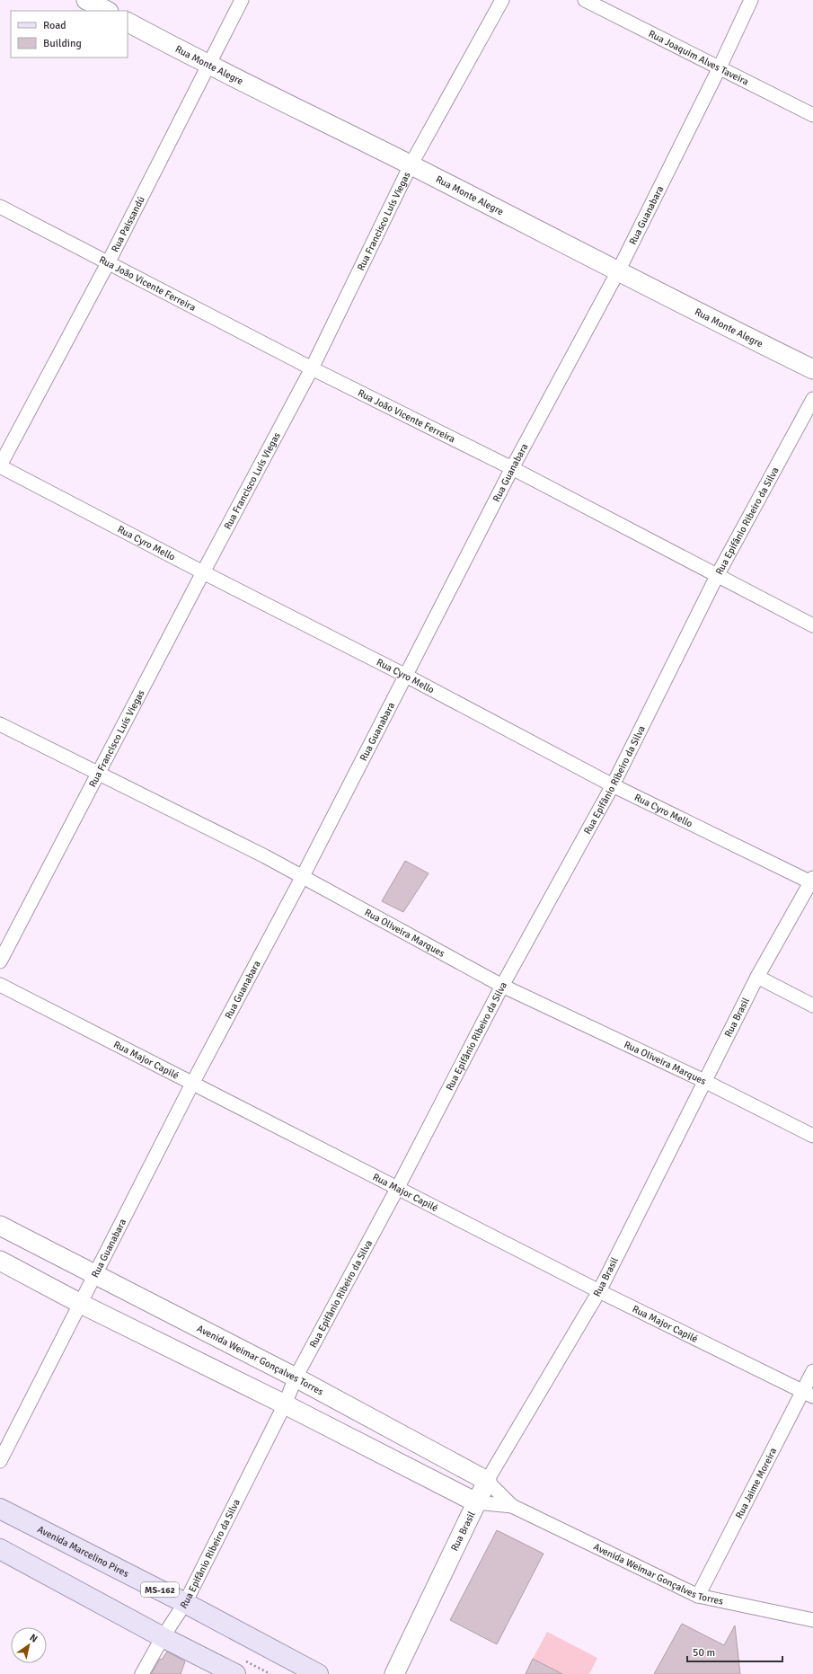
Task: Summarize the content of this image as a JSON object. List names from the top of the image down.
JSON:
{
  "streets": {
    "main road": [
      "Rua Monte Alegre",
      "Rua Brasil",
      "Avenida Weimar Gonçalves Torres",
      "Avenida Marcelino Pires",
      "MS-162"
    ],
    "street": [
      "Rua Joaquim Alves Taveira",
      "Rua Guanabara",
      "Rua Francisco Luís Viegas",
      "Rua Paissandú",
      "Rua João Vicente Ferreira",
      "Rua Epifânio Ribeiro da Silva",
      "Rua Cyro Mello",
      "Rua Oliveira Marques",
      "Rua Major Capilé",
      "Rua Jaime Moreira"
    ]
  },
  "crossings": [
    ["Rua Joaquim Alves Taveira", "Rua Guanabara"],
    ["Rua Monte Alegre", "Rua Guanabara"],
    ["Rua Monte Alegre", "Rua Francisco Luís Viegas"],
    ["Rua Monte Alegre", "Rua Paissandú"],
    ["Rua Guanabara", "Rua João Vicente Ferreira"],
    ["Rua Guanabara", "Rua Cyro Mello"],
    ["Rua Guanabara", "Rua Oliveira Marques"],
    ["Rua Guanabara", "Rua Major Capilé"],
    ["Rua Guanabara", "Avenida Weimar Gonçalves Torres"],
    ["Rua Francisco Luís Viegas", "Rua João Vicente Ferreira"],
    ["Rua Francisco Luís Viegas", "Rua Cyro Mello"],
    ["Rua Francisco Luís Viegas", "Rua Oliveira Marques"],
    ["Rua Paissandú", "Rua João Vicente Ferreira"],
    ["Rua Paissandú", "Rua Cyro Mello"],
    ["Rua João Vicente Ferreira", "Rua Epifânio Ribeiro da Silva"],
    ["Rua Epifânio Ribeiro da Silva", "Rua Cyro Mello"],
    ["Rua Epifânio Ribeiro da Silva", "Rua Oliveira Marques"],
    ["Rua Epifânio Ribeiro da Silva", "Rua Major Capilé"],
    ["Rua Epifânio Ribeiro da Silva", "Avenida Weimar Gonçalves Torres"],
    ["Rua Epifânio Ribeiro da Silva", "Avenida Marcelino Pires"],
    ["Rua Cyro Mello", "Rua Brasil"],
    ["Rua Oliveira Marques", "Rua Brasil"],
    ["Rua Brasil", "Rua Major Capilé"],
    ["Rua Brasil", "Avenida Weimar Gonçalves Torres"],
    ["Rua Major Capilé", "Rua Jaime Moreira"],
    ["Avenida Weimar Gonçalves Torres", "Rua Jaime Moreira"]
  ],
  "legend": ["Road", "Building"],
  "scale_bar": "50 m",
  "north": "top right"
}
